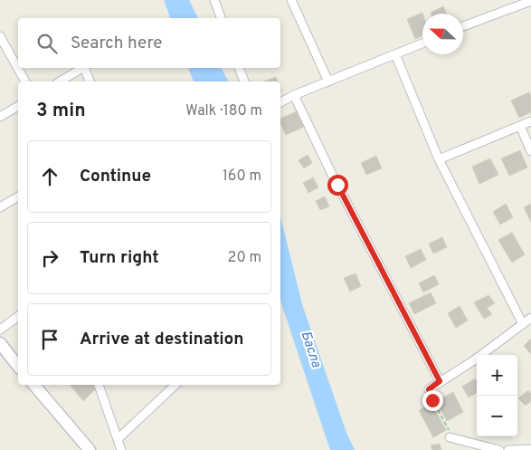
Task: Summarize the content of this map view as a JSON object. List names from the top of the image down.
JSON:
{
  "water": ["Басла"],
  "north": "left",
  "page": {
    "search": "Search here",
    "heading": ["3 min", "Walk · 180 m"],
    "list": [
      ["Continue", "160 m"],
      ["Turn right", "20 m"],
      "Arrive at destination"
    ],
    "map_buttons": ["+", "−"]
  }
}
